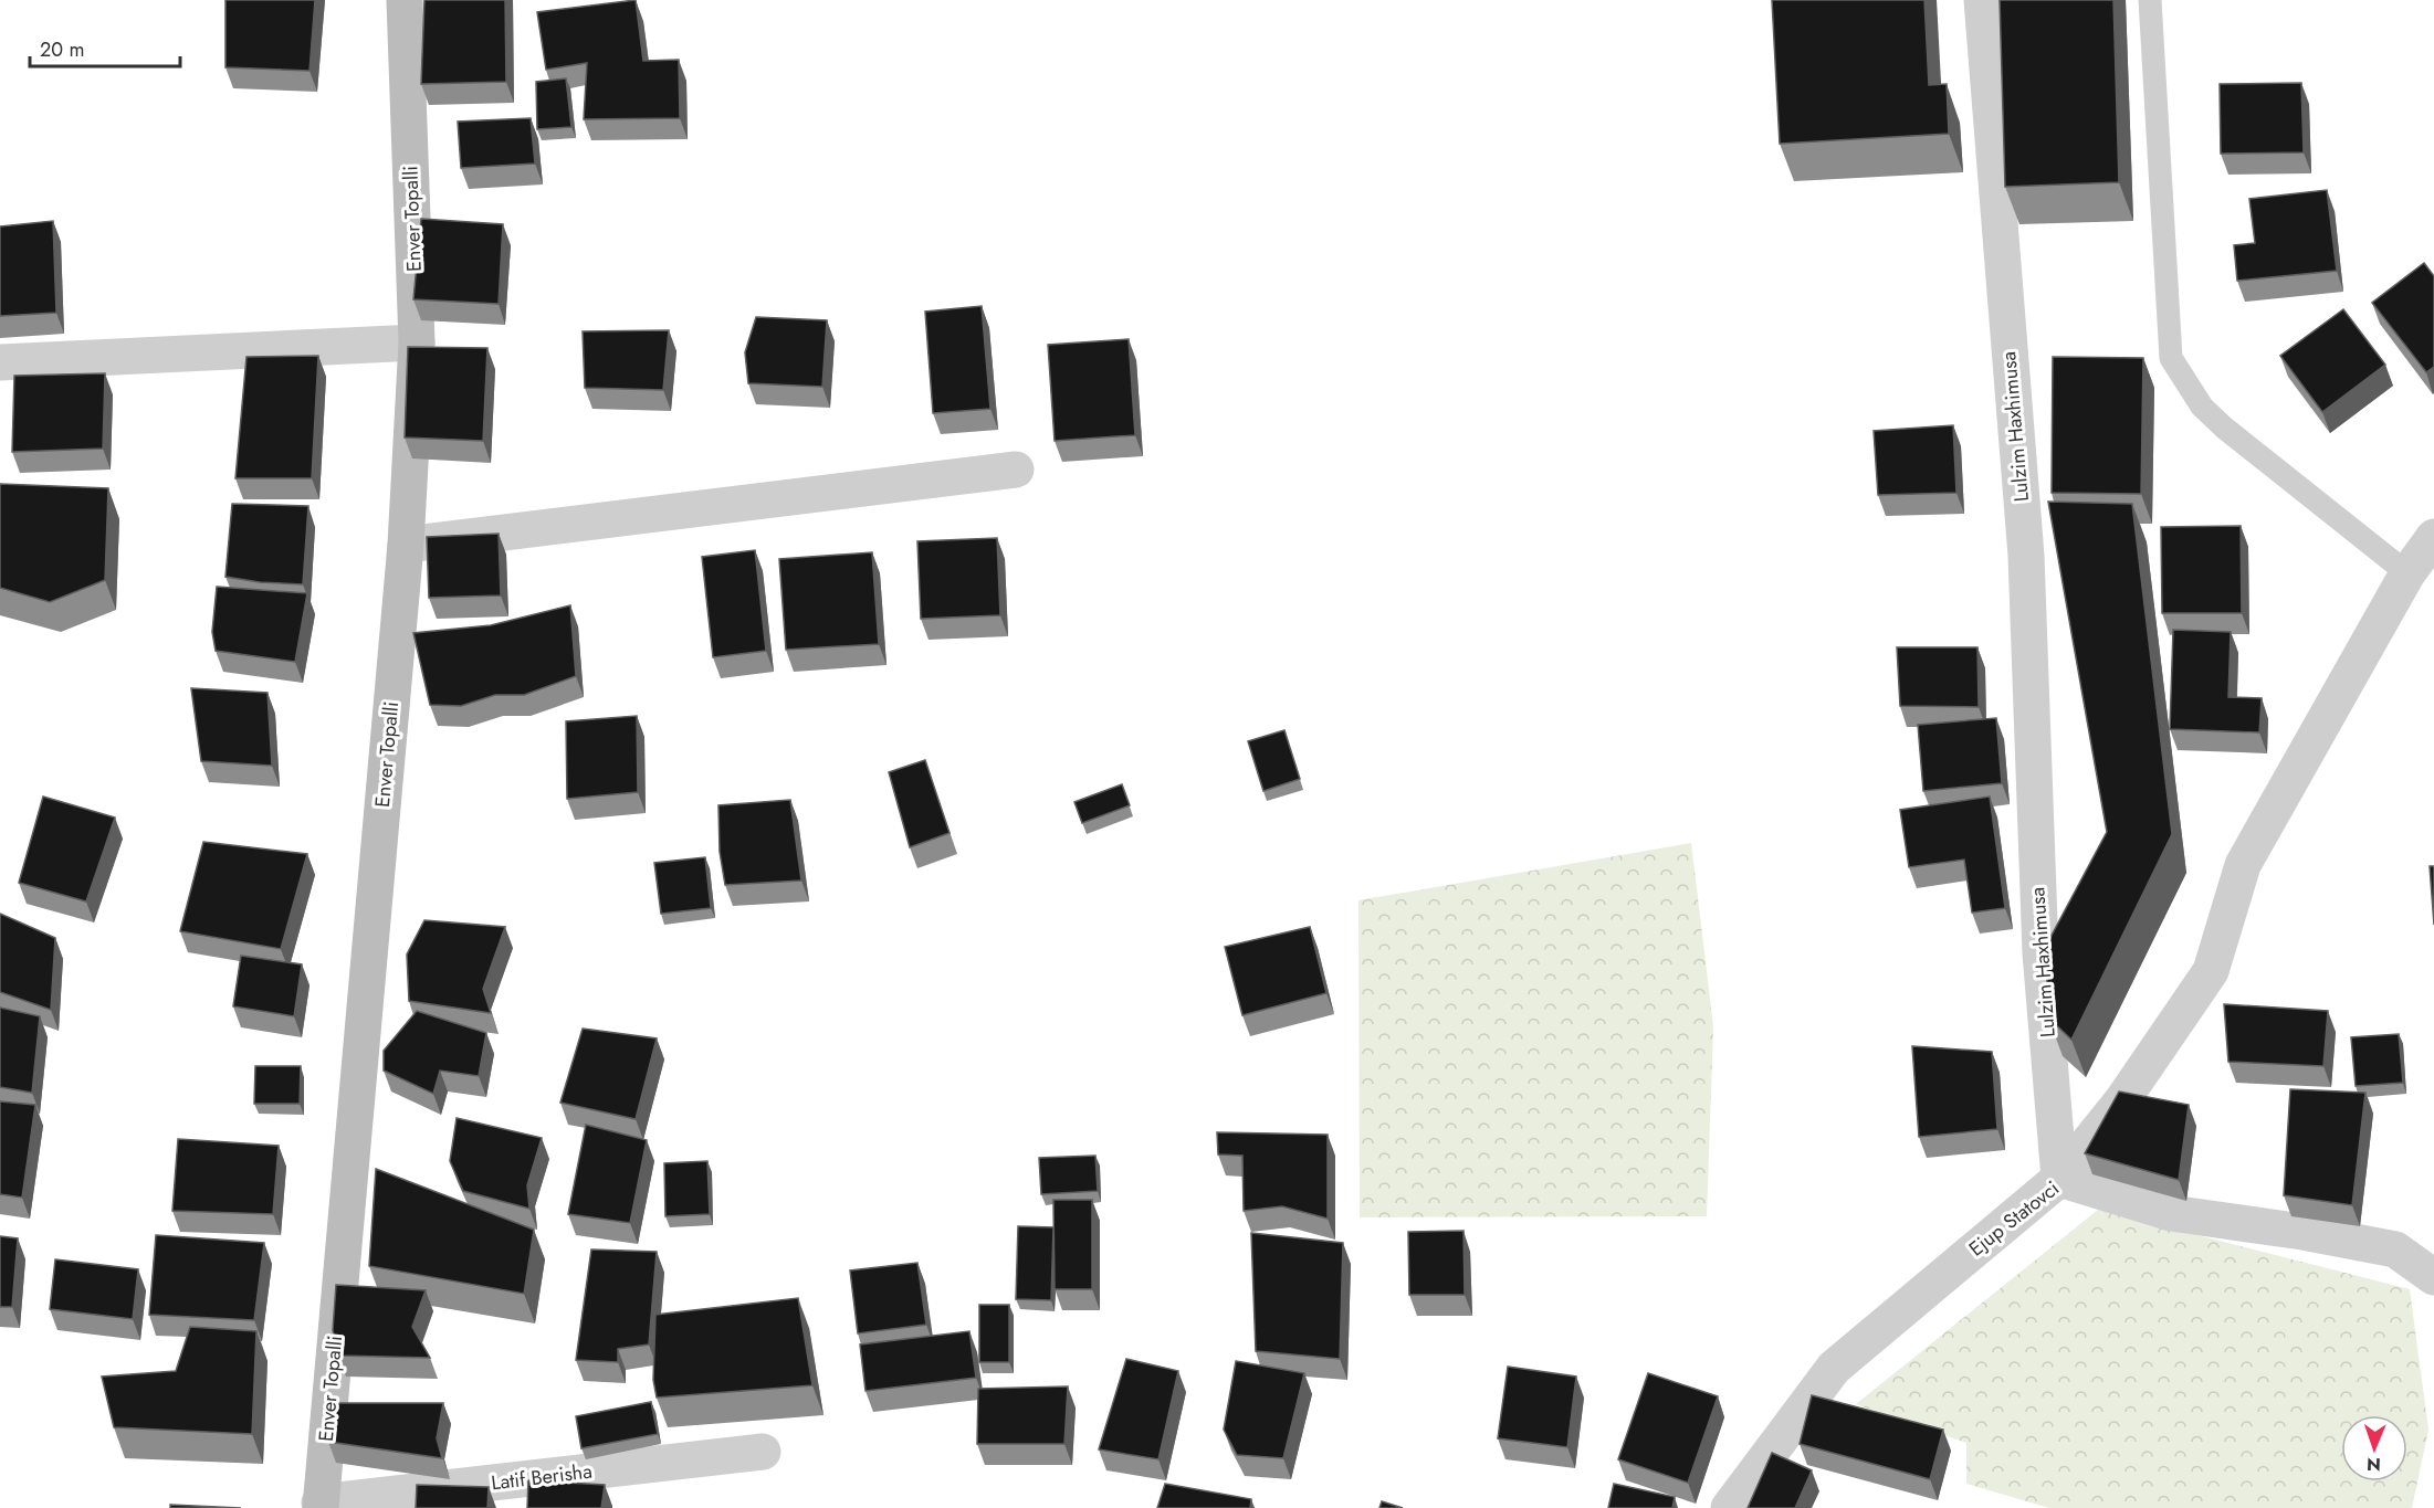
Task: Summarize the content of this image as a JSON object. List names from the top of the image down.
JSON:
{
  "streets": {
    "main road": ["Enver Topalli"],
    "street": ["Lulzim Haxhimusa", "Ejup Statovci", "Latif Berisha"]
  },
  "crossings": [
    ["Enver Topalli", "Latif Berisha"],
    ["Lulzim Haxhimusa", "Ejup Statovci"]
  ],
  "scale_bar": "20 m",
  "north": "bottom"
}
